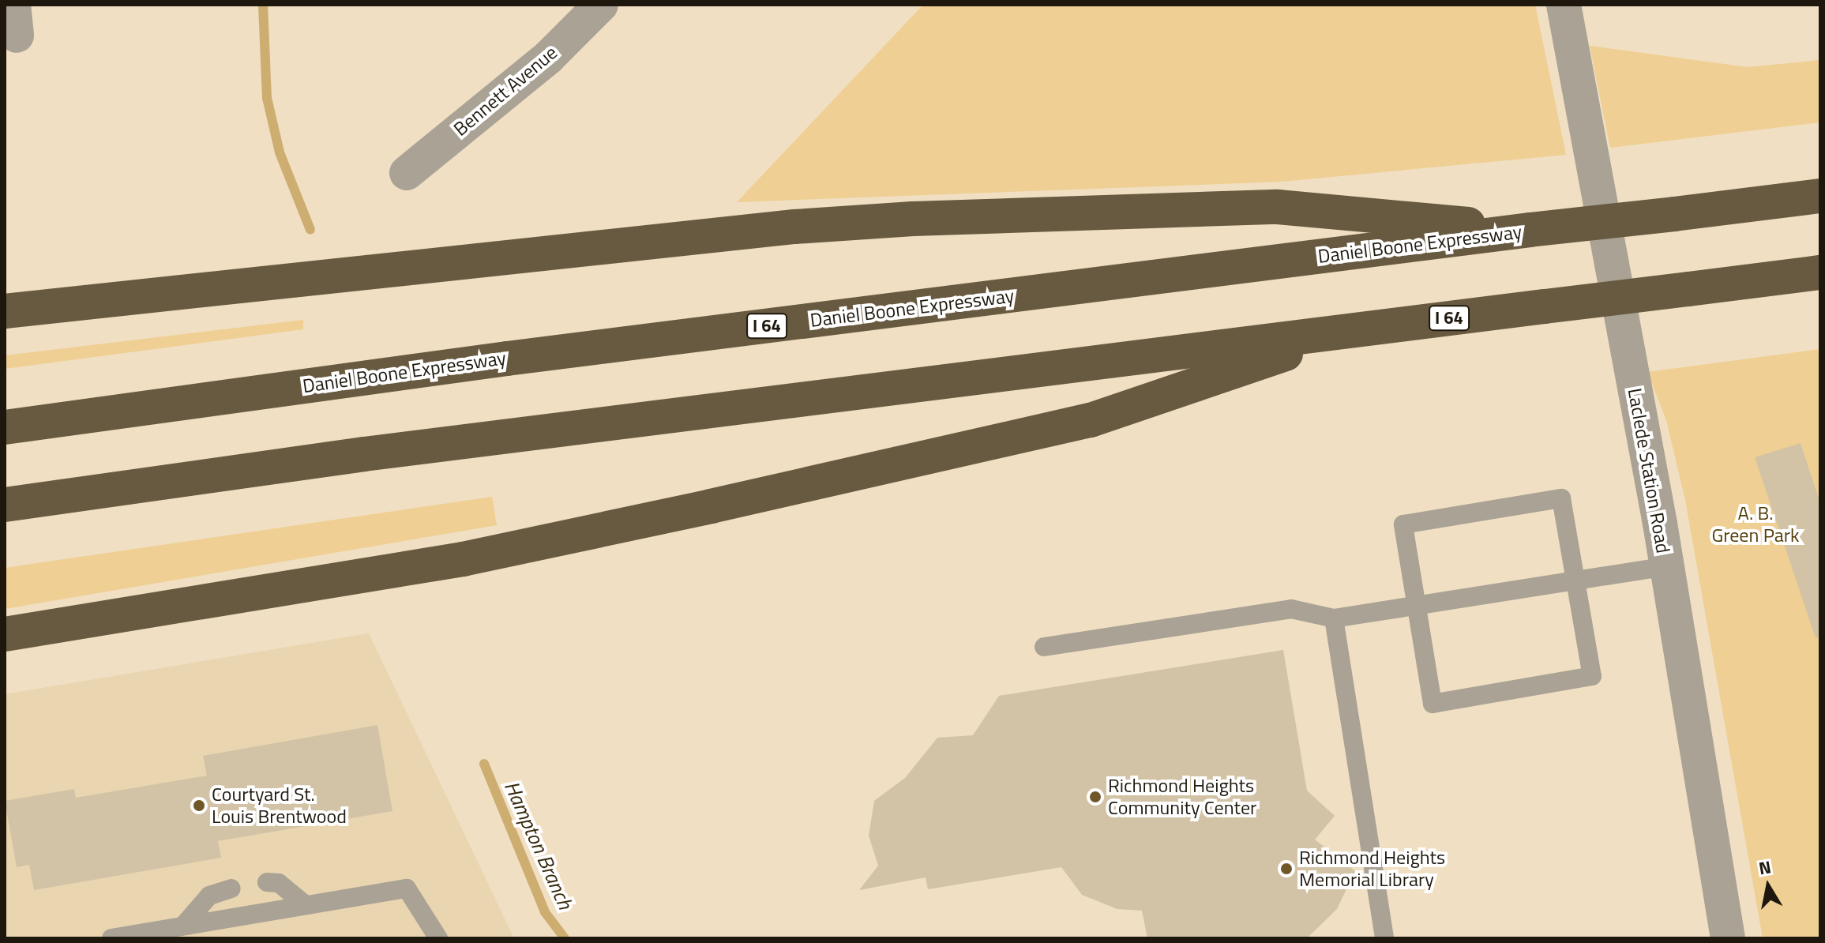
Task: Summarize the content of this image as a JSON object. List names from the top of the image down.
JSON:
{
  "streets": {
    "highway": ["Daniel Boone Expressway", "I 64"],
    "street": ["Bennett Avenue", "Laclede Station Road"]
  },
  "water": ["Hampton Branch"],
  "parks": ["A. B. Green Park"],
  "places": ["Richmond Heights Community Center", "Courtyard St. Louis Brentwood", "Richmond Heights Memorial Library"],
  "north": "top"
}
